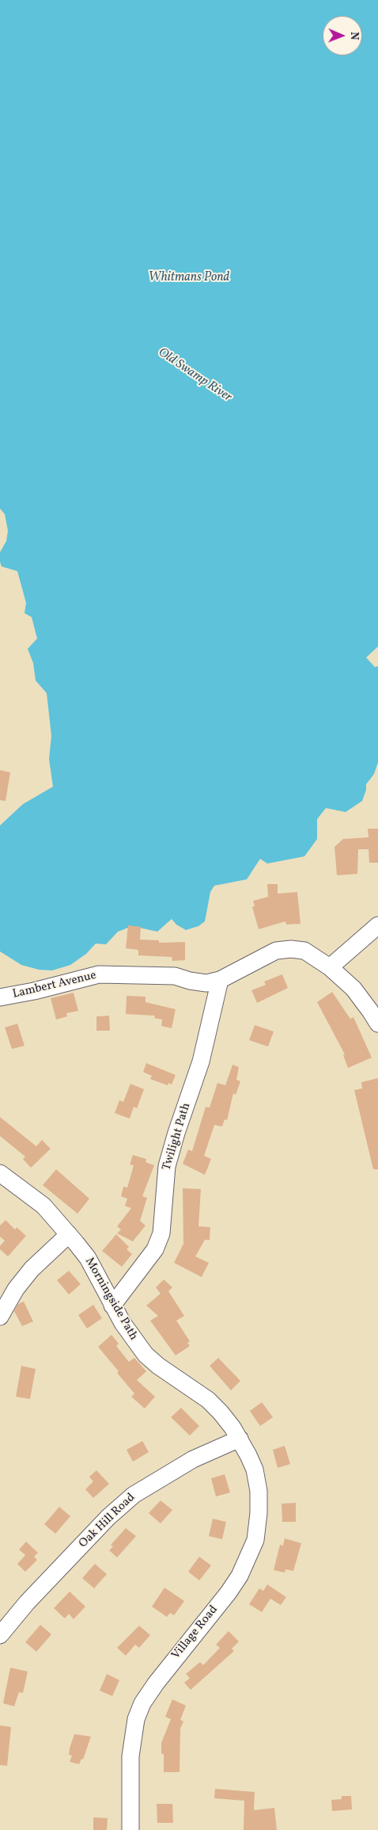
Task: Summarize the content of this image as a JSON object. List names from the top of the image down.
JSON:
{
  "streets": {
    "street": [
      "Lambert Avenue",
      "Twilight Path",
      "Morningside Path",
      "Oak Hill Road",
      "Village Road"
    ]
  },
  "crossings": [
    ["Lambert Avenue", "Twilight Path"],
    ["Twilight Path", "Morningside Path"],
    ["Morningside Path", "Oak Hill Road"],
    ["Morningside Path", "Village Road"],
    ["Oak Hill Road", "Village Road"]
  ],
  "water": ["Whitmans Pond", "Old Swamp River"],
  "north": "right"
}
